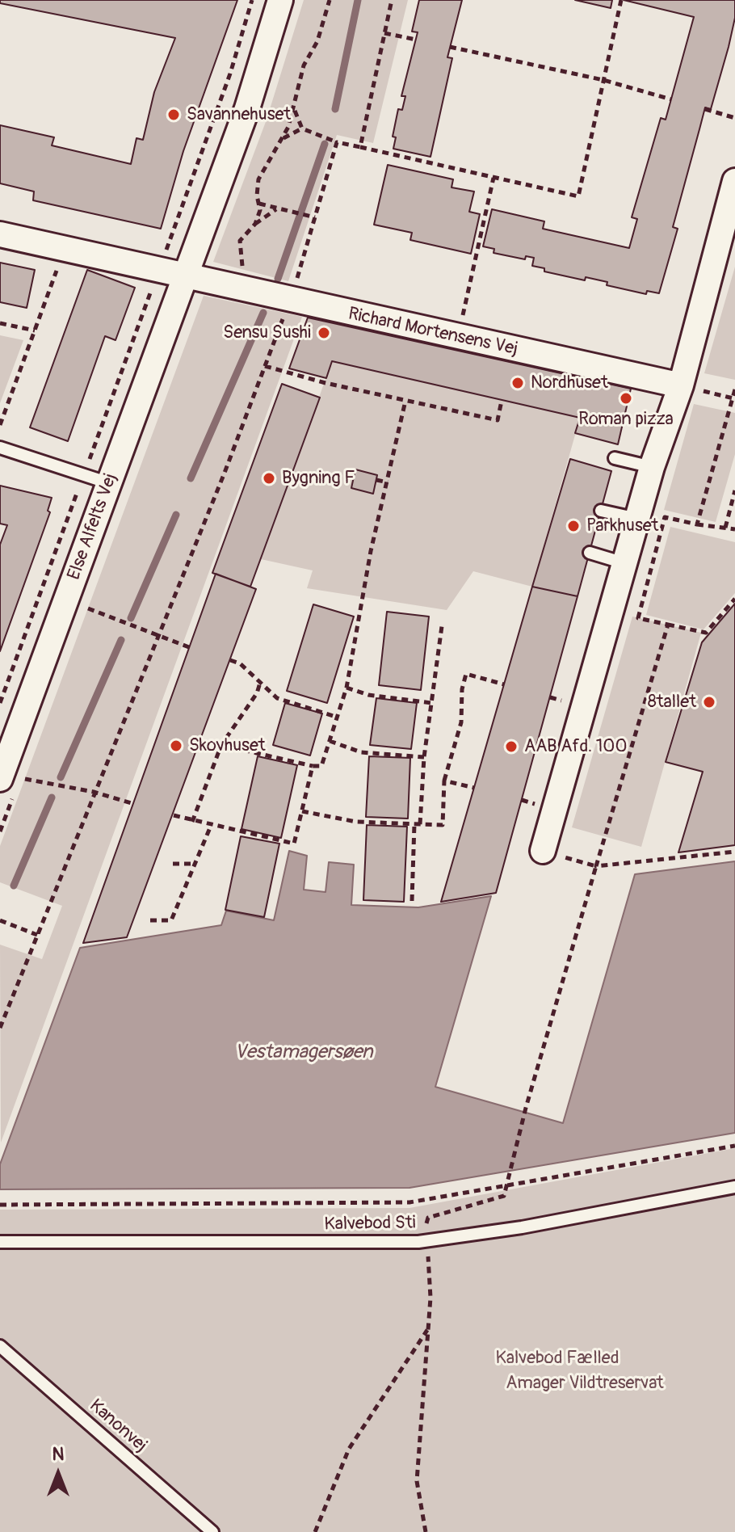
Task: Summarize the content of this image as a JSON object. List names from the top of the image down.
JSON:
{
  "streets": {
    "street": ["Richard Mortensens Vej", "Else Alfelts Vej"],
    "lane": ["Kalvebod Sti", "Kanonvej"]
  },
  "crossings": [
    ["Richard Mortensens Vej", "Else Alfelts Vej"]
  ],
  "water": ["Vestamagersøen"],
  "parks": ["Kalvebod Fælled", "Amager Vildtreservat"],
  "places": [
    "Savannehuset",
    "Sensu Sushi",
    "Nordhuset",
    "Roman pizza",
    "Bygning F",
    "Parkhuset",
    "8tallet",
    "Skovhuset",
    "AAB Afd. 100"
  ],
  "north": "top"
}
